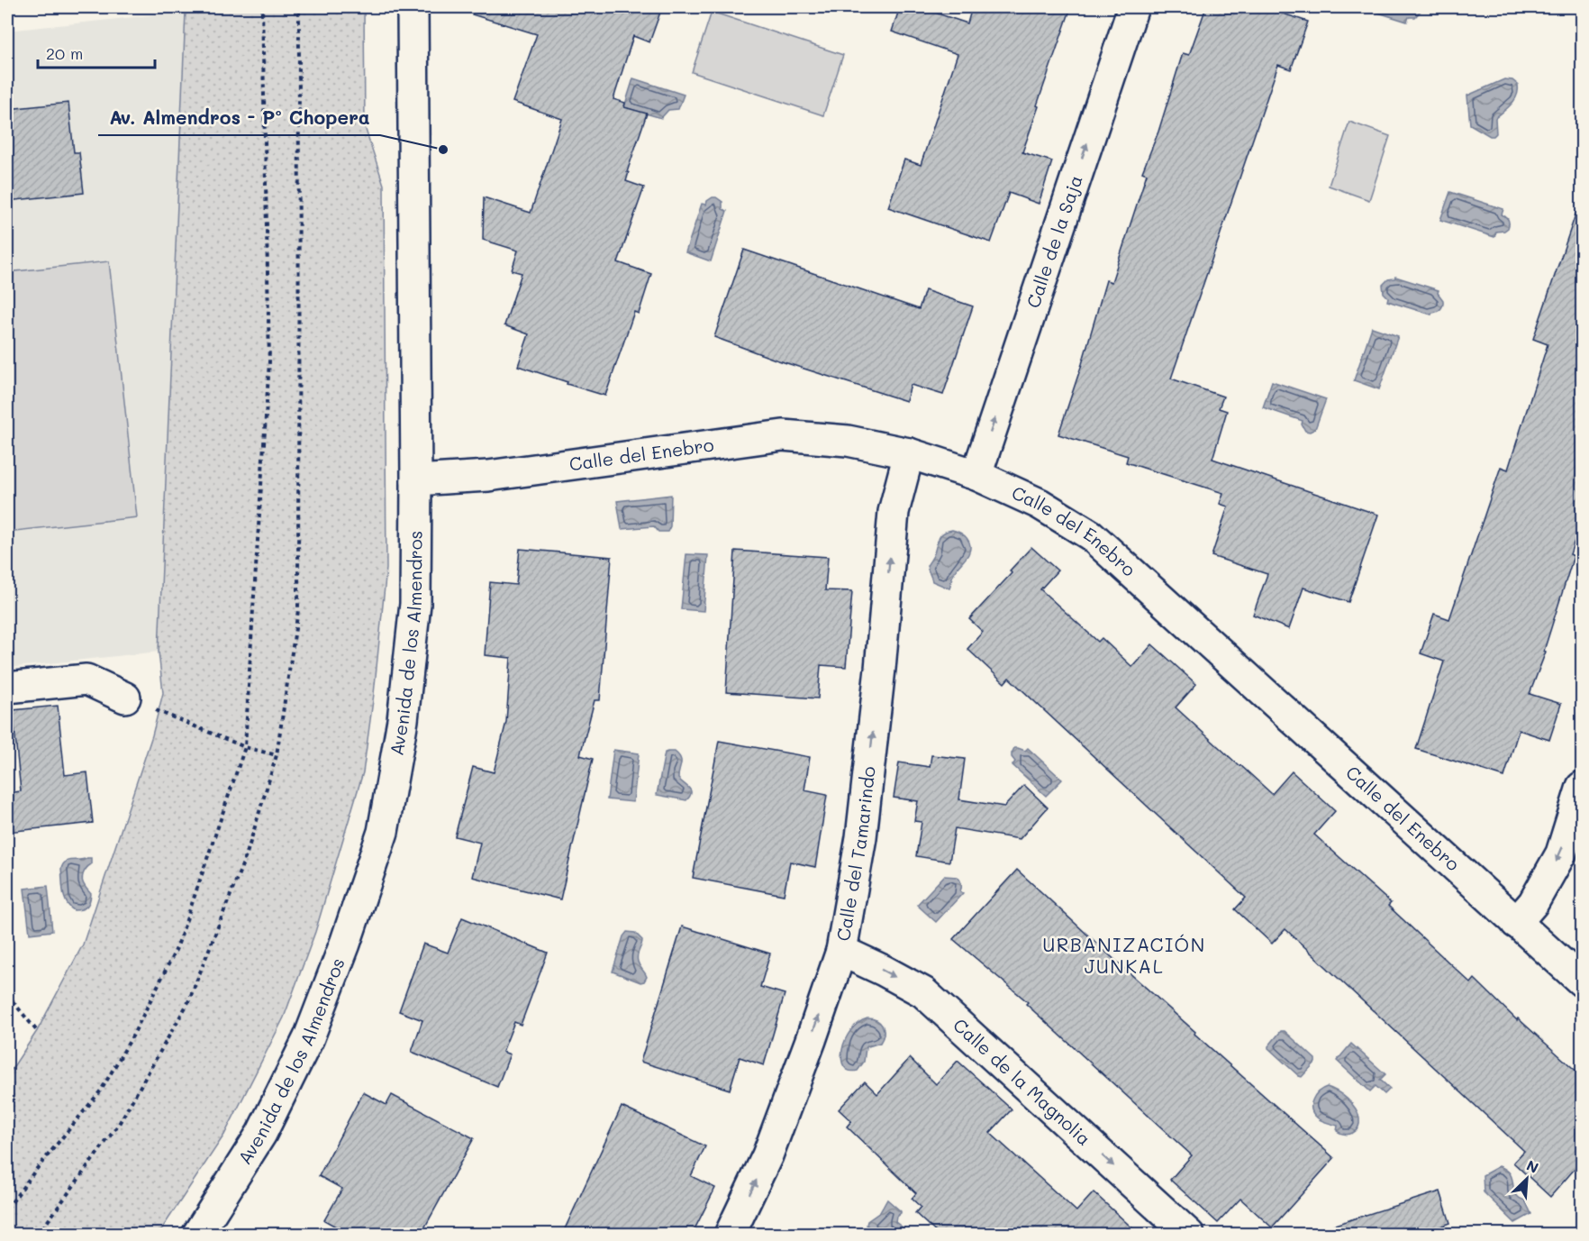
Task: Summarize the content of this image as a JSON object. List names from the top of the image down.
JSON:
{
  "streets": {
    "street": [
      "Calle de la Saja",
      "Calle del Enebro",
      "Avenida de los Almendros",
      "Calle del Tamarindo",
      "Calle de la Magnolia"
    ]
  },
  "crossings": [
    ["Calle de la Saja", "Calle del Enebro"],
    ["Calle del Enebro", "Avenida de los Almendros"],
    ["Calle del Enebro", "Calle del Tamarindo"],
    ["Calle del Tamarindo", "Calle de la Magnolia"]
  ],
  "one_way": ["Calle de la Saja", "Calle del Tamarindo", "Calle de la Magnolia"],
  "districts": ["URBANIZACIÓN JUNKAL"],
  "places": ["Av. Almendros - Pº Chopera"],
  "scale_bar": "20 m",
  "north": "top right"
}
